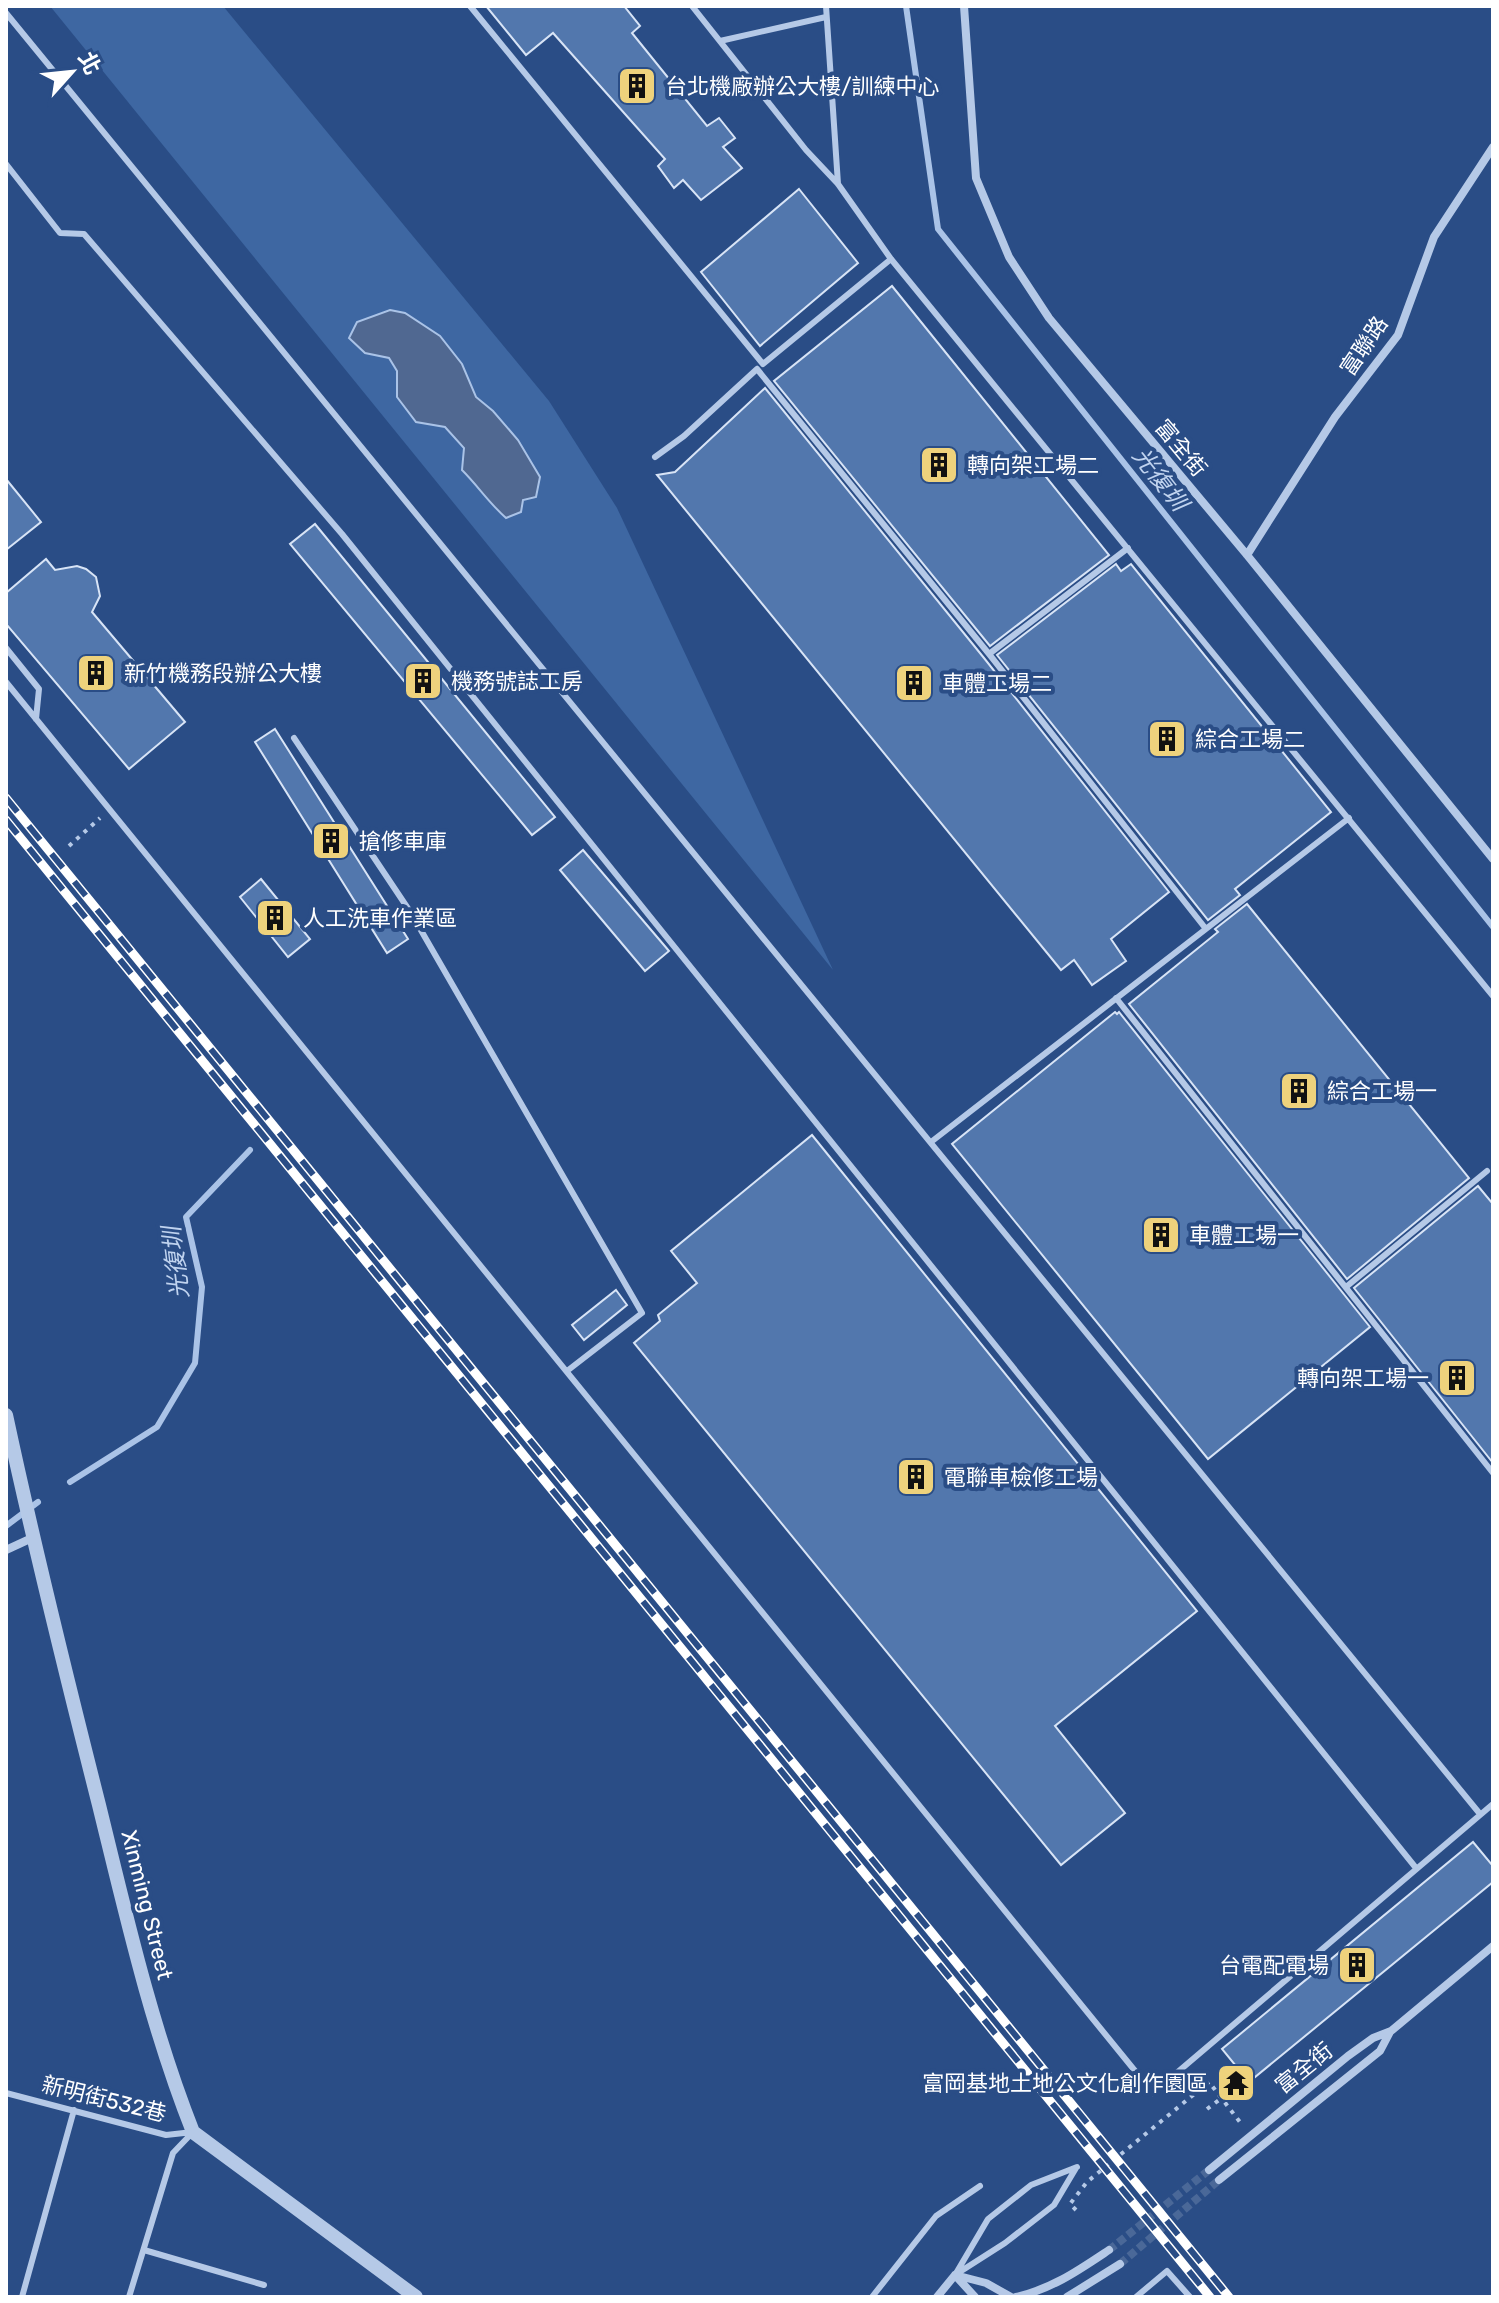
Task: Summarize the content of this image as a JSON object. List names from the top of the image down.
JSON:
{
  "streets": {
    "street": ["富聯路", "富全街", "Xinming Street"],
    "lane": ["新明街532巷"]
  },
  "crossings": [
    ["富聯路", "富全街"],
    ["Xinming Street", "新明街532巷"]
  ],
  "water": ["光復圳"],
  "places": {
    "building": [
      "台北機廠辦公大樓/訓練中心",
      "轉向架工場二",
      "新竹機務段辦公大樓",
      "機務號誌工房",
      "車體工場二",
      "綜合工場二",
      "搶修車庫",
      "人工洗車作業區",
      "綜合工場一",
      "車體工場一",
      "轉向架工場一",
      "電聯車檢修工場",
      "台電配電場"
    ],
    "temple": ["富岡基地土地公文化創作園區"]
  },
  "north": "top right"
}
